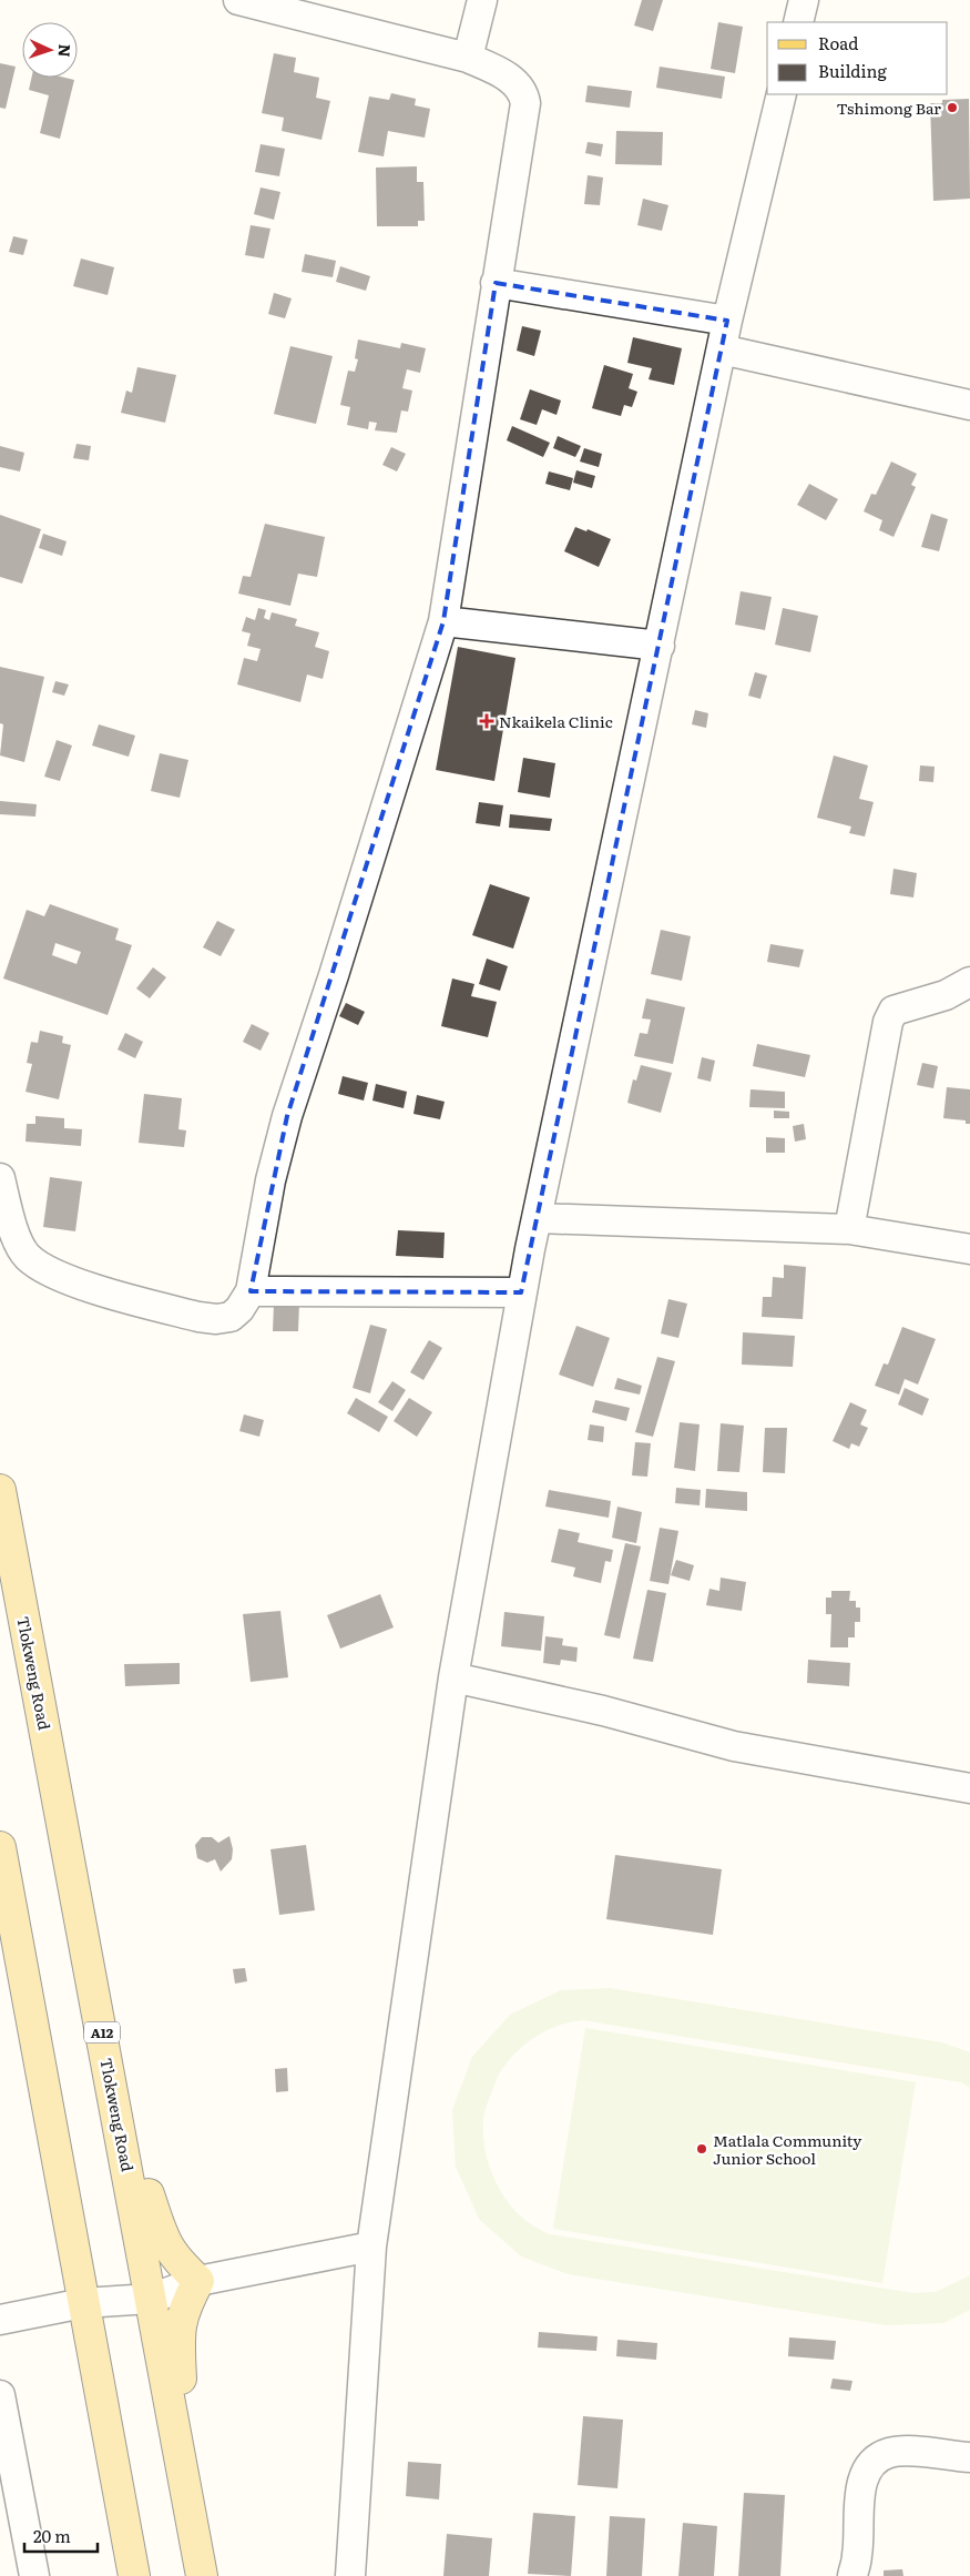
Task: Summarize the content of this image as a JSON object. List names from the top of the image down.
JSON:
{
  "streets": {
    "main road": ["Tlokweng Road", "A12"]
  },
  "places": {
    "other": ["Tshimong Bar", "Matlala Community Junior School"],
    "health": ["Nkaikela Clinic"]
  },
  "legend": ["Road", "Building"],
  "scale_bar": "20 m",
  "north": "right"
}
